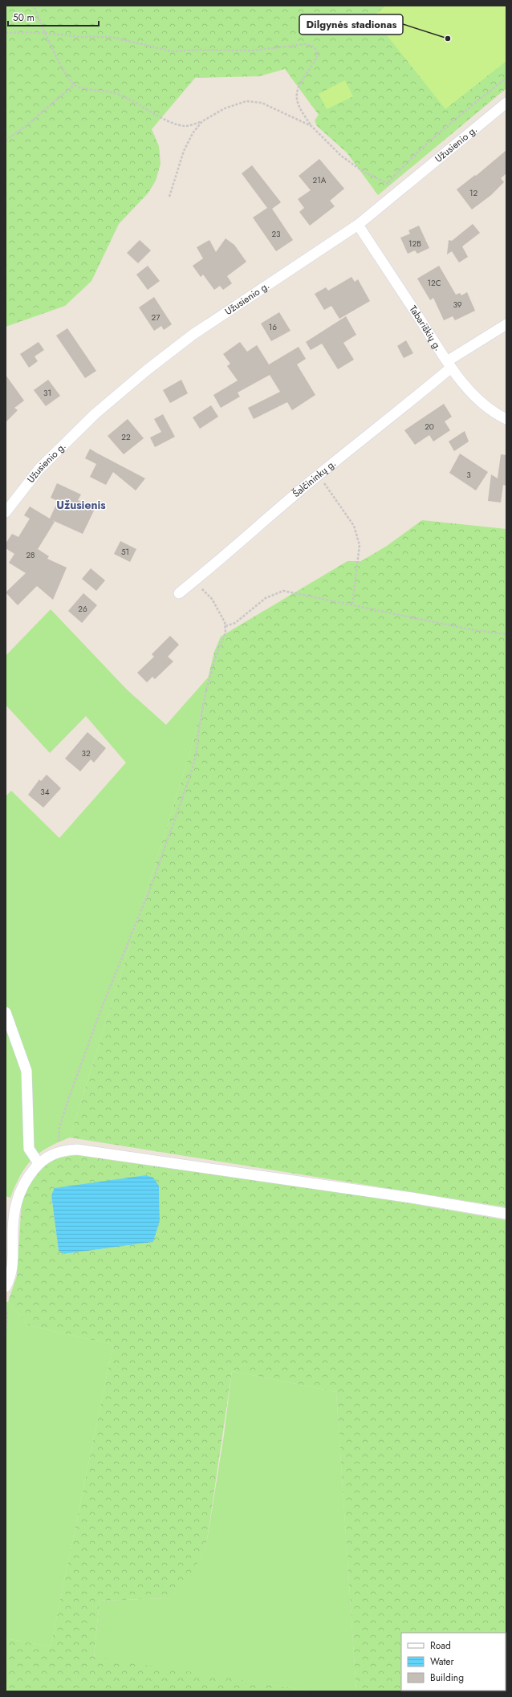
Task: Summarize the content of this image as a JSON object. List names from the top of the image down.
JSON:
{
  "streets": {
    "street": ["Užusienio g.", "Tabariškių g.", "Šalčininkų g."]
  },
  "crossings": [
    ["Užusienio g.", "Tabariškių g."],
    ["Tabariškių g.", "Šalčininkų g."]
  ],
  "districts": ["Užusienis"],
  "places": ["Dilgynės stadionas"],
  "house_numbers": [
    "21A",
    "12",
    "23",
    "12B",
    "12C",
    "39",
    "27",
    "16",
    "31",
    "20",
    "22",
    "3",
    "51",
    "28",
    "26",
    "32",
    "34"
  ],
  "legend": ["Road", "Water", "Building"],
  "scale_bar": "50 m"
}
